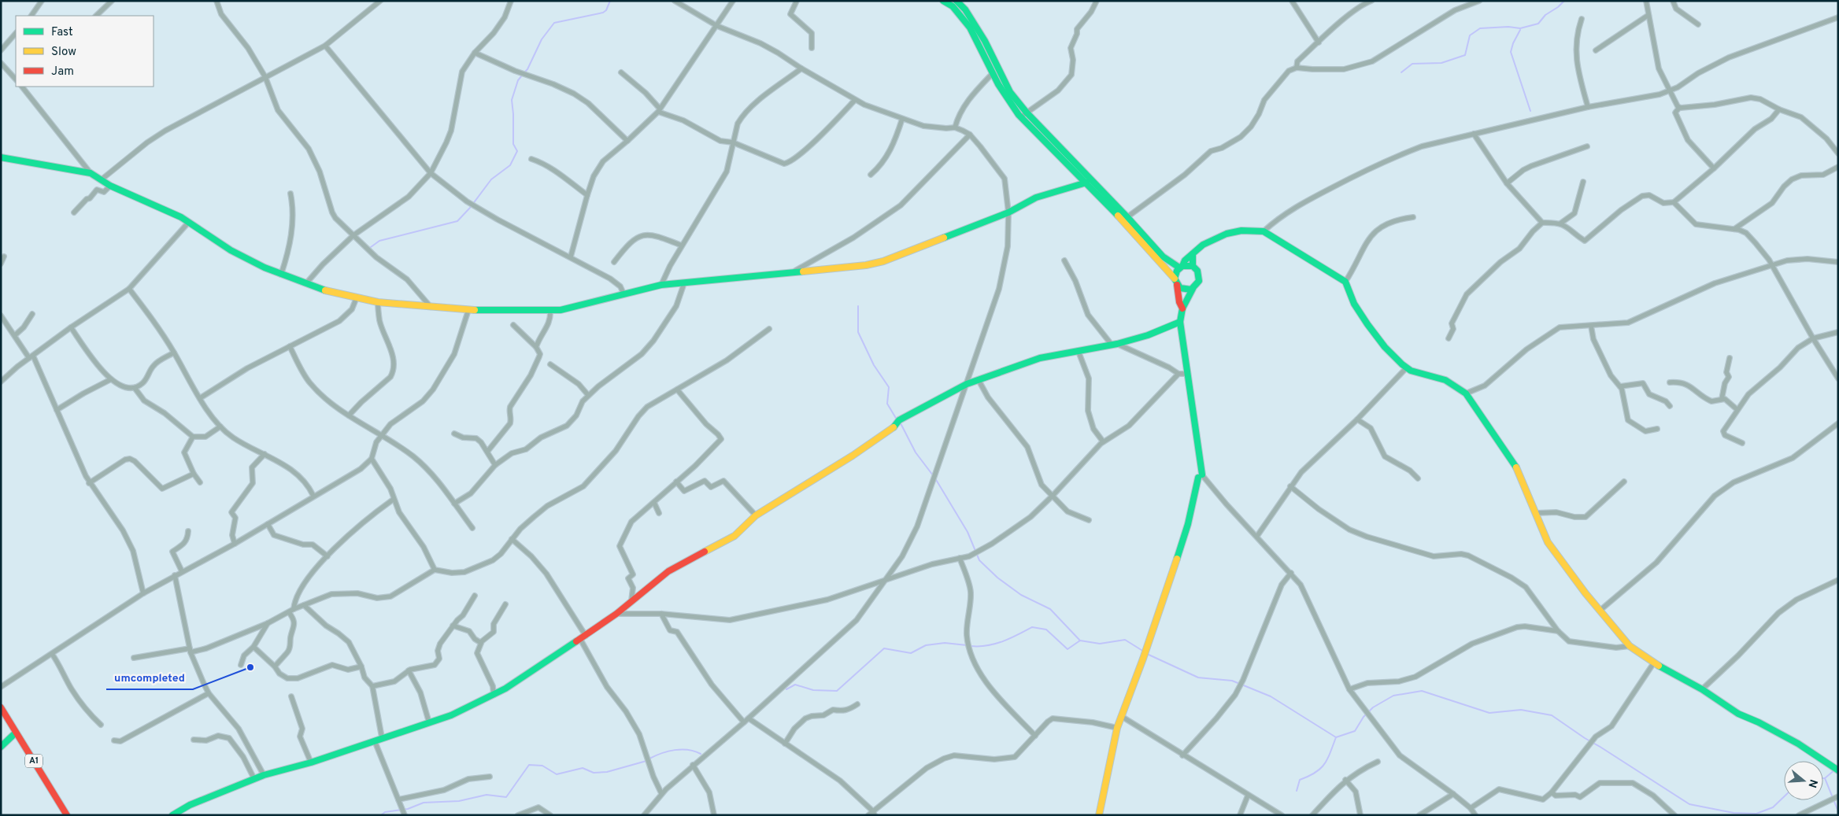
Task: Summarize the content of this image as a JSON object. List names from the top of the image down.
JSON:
{
  "streets": {
    "main road": ["A1"]
  },
  "places": ["umcompleted"],
  "legend": ["Fast", "Slow", "Jam"],
  "north": "right"
}
